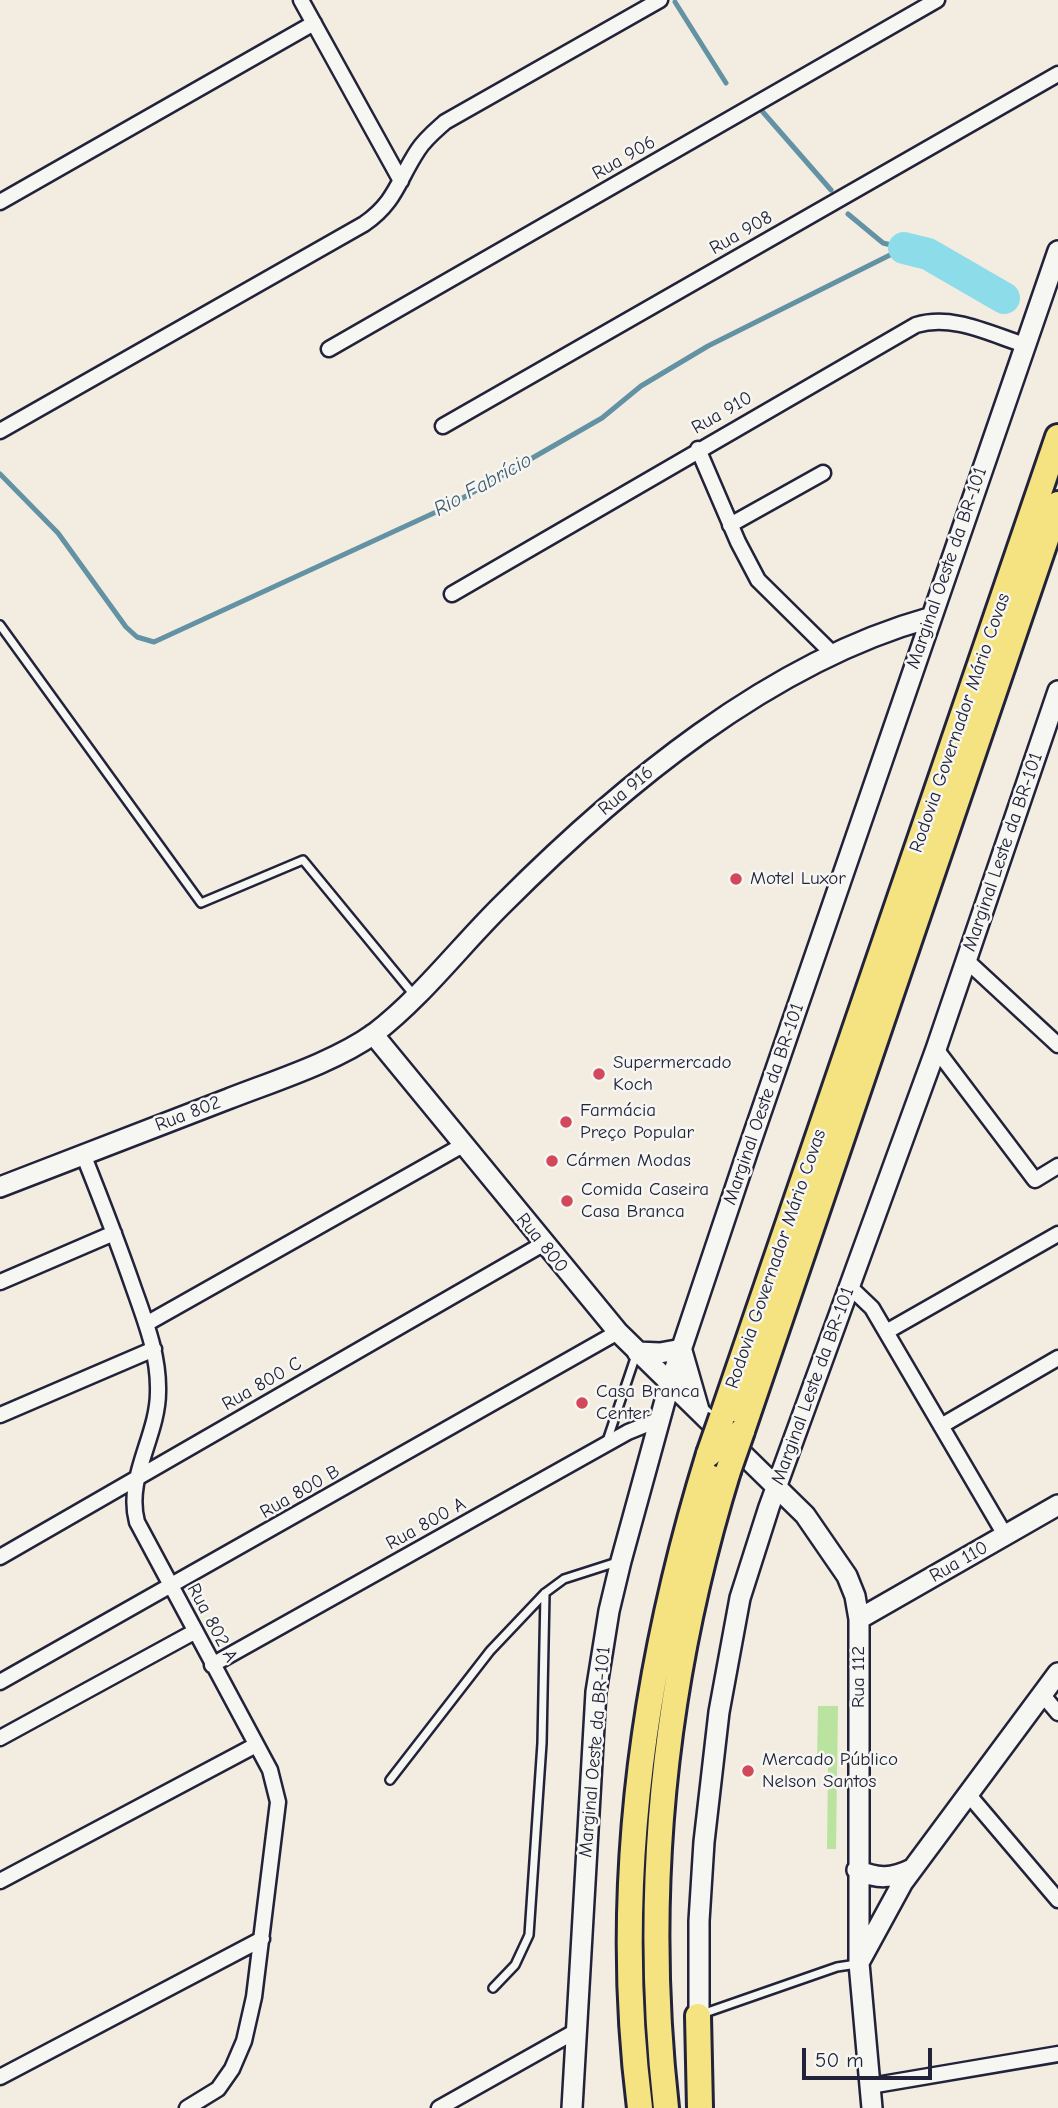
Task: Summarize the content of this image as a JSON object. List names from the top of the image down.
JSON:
{
  "streets": {
    "highway": ["Rodovia Governador Mário Covas"],
    "main road": [
      "Marginal Oeste da BR-101",
      "Rua 916",
      "Marginal Leste da BR-101",
      "Rua 802",
      "Rua 800",
      "Rua 110",
      "Rua 112"
    ],
    "street": [
      "Rua 906",
      "Rua 908",
      "Rua 910",
      "Rua 800 C",
      "Rua 800 B",
      "Rua 800 A",
      "Rua 802 A"
    ]
  },
  "crossings": [
    ["Rua 910", "Marginal Oeste da BR-101"],
    ["Marginal Oeste da BR-101", "Rua 916"],
    ["Marginal Oeste da BR-101", "Rua 800"],
    ["Marginal Oeste da BR-101", "Rua 800 A"],
    ["Rodovia Governador Mário Covas", "Rua 800"],
    ["Rodovia Governador Mário Covas", "Rua 112"],
    ["Rua 916", "Rua 802"],
    ["Rua 916", "Rua 800"],
    ["Marginal Leste da BR-101", "Rua 112"],
    ["Rua 802", "Rua 800"],
    ["Rua 802", "Rua 802 A"],
    ["Rua 800", "Rua 800 C"],
    ["Rua 800", "Rua 800 B"],
    ["Rua 800", "Rua 112"],
    ["Rua 800 C", "Rua 802 A"],
    ["Rua 800 B", "Rua 802 A"],
    ["Rua 800 A", "Rua 802 A"],
    ["Rua 110", "Rua 112"]
  ],
  "water": ["Rio Fabrício"],
  "places": [
    "Motel Luxor",
    "Supermercado Koch",
    "Farmácia Preço Popular",
    "Cármen Modas",
    "Comida Caseira Casa Branca",
    "Casa Branca Center",
    "Mercado Público Nelson Santos"
  ],
  "scale_bar": "50 m"
}
